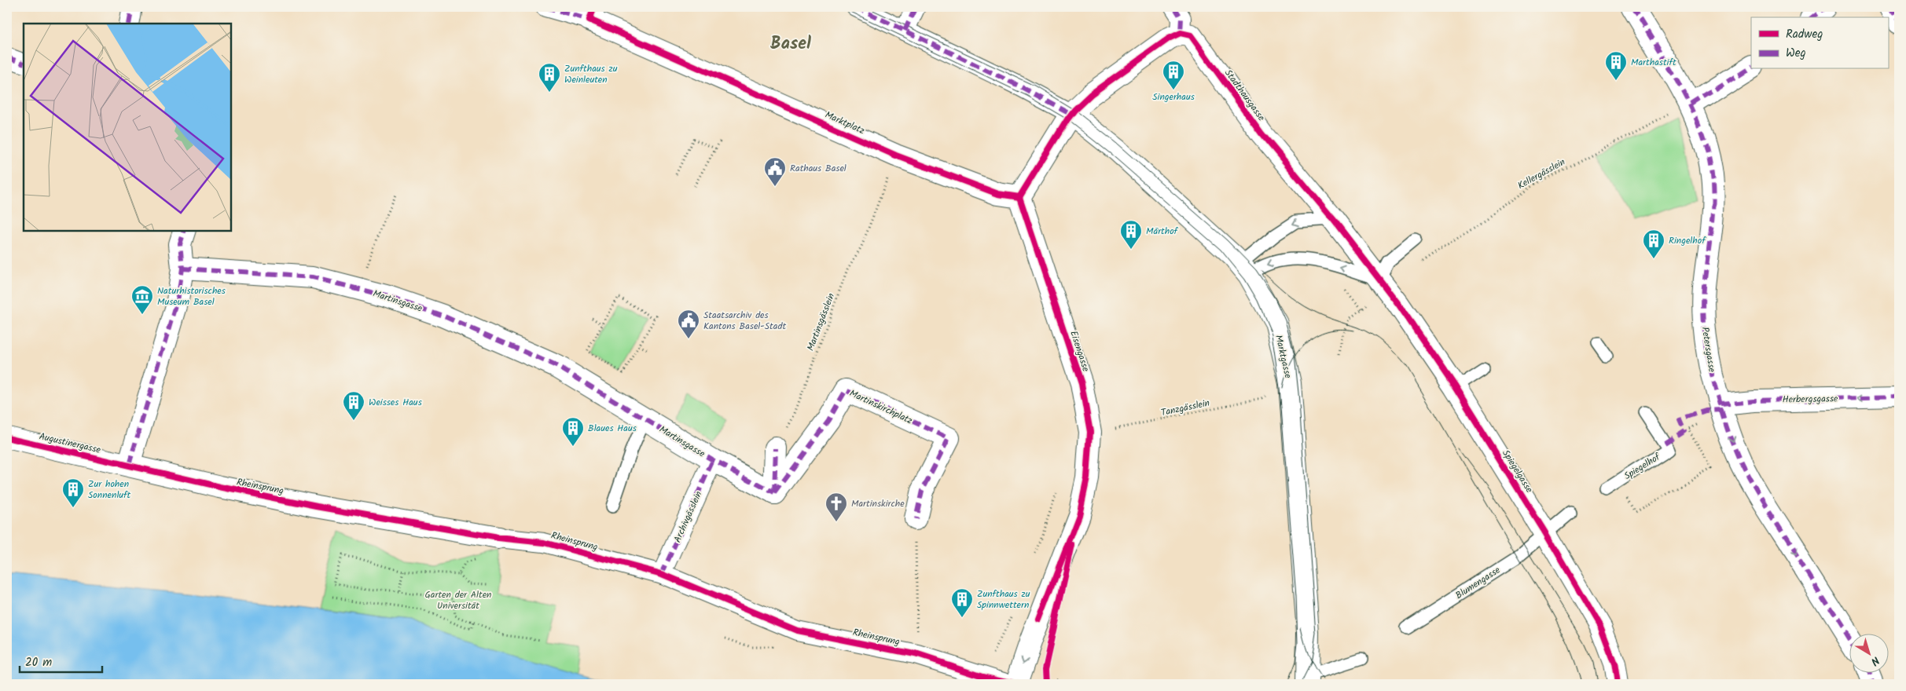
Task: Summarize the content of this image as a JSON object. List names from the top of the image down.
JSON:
{
  "streets": {
    "street": [
      "Stadthausgasse",
      "Marktplatz",
      "Martinsgasse",
      "Petersgasse",
      "Eisengasse",
      "Marktgasse",
      "Herbergsgasse",
      "Martinskirchplatz",
      "Augustinergasse",
      "Spiegelgasse",
      "Rheinsprung",
      "Archivgässlein"
    ],
    "lane": ["Spiegelhof", "Blumengasse"],
    "path": ["Kellergässlein", "Martinsgässlein", "Tanzgässlein"]
  },
  "crossings": [
    ["Stadthausgasse", "Spiegelgasse"],
    ["Marktplatz", "Eisengasse"],
    ["Kellergässlein", "Petersgasse"],
    ["Martinsgasse", "Martinskirchplatz"],
    ["Martinsgasse", "Archivgässlein"],
    ["Petersgasse", "Herbergsgasse"],
    ["Eisengasse", "Rheinsprung"],
    ["Augustinergasse", "Rheinsprung"],
    ["Spiegelgasse", "Blumengasse"],
    ["Rheinsprung", "Archivgässlein"]
  ],
  "one_way": ["Petersgasse", "Eisengasse", "Herbergsgasse"],
  "districts": ["Basel"],
  "parks": ["Garten der Alten Universität"],
  "places": {
    "building": [
      "Marthastift",
      "Singerhaus",
      "Zunfthaus zu Weinleuten",
      "Märthof",
      "Ringelhof",
      "Weisses Haus",
      "Blaues Haus",
      "Zur hohen Sonnenluft",
      "Zunfthaus zu Spinnwettern"
    ],
    "public building": ["Rathaus Basel", "Staatsarchiv des Kantons Basel-Stadt"],
    "museum": ["Naturhistorisches Museum Basel"],
    "church": ["Martinskirche"]
  },
  "legend": ["Radweg", "Weg"],
  "scale_bar": "20 m",
  "north": "bottom right"
}
